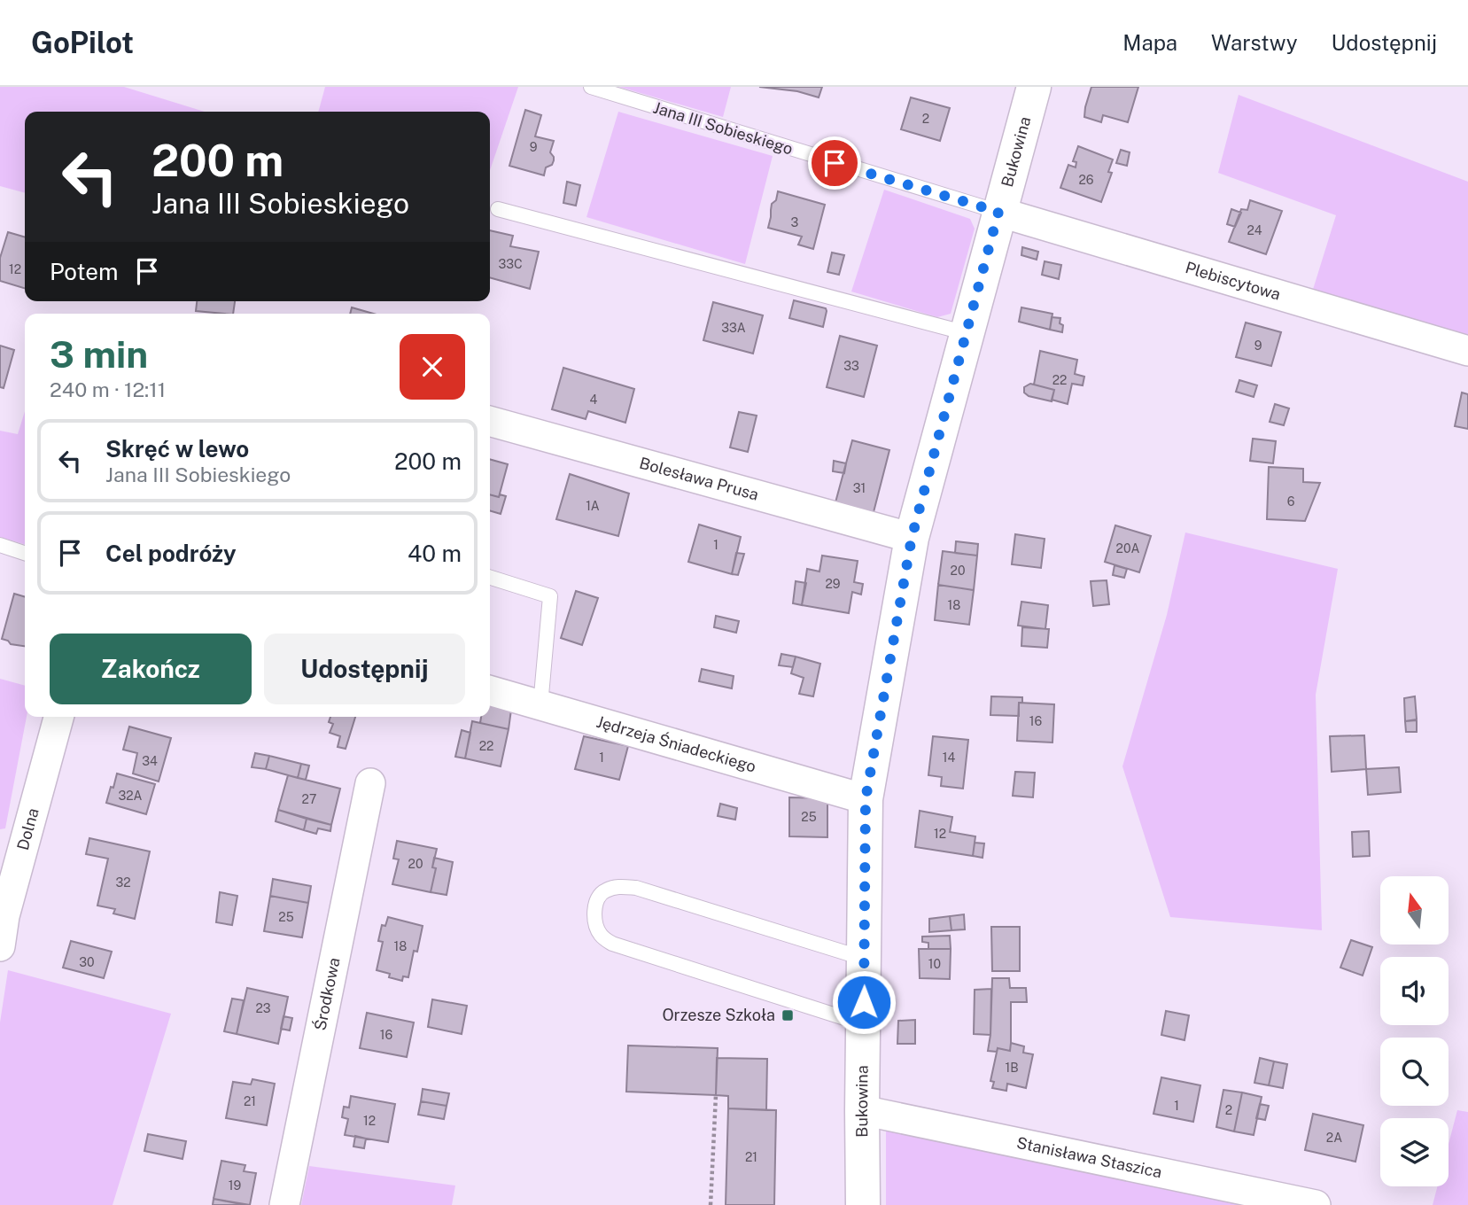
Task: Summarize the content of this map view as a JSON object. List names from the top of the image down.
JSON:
{
  "streets": {
    "street": [
      "Bukowina",
      "Plebiscytowa",
      "Bolesława Prusa",
      "Jędrzeja Śniadeckiego",
      "Dolna",
      "Środkowa",
      "Stanisława Staszica"
    ],
    "lane": ["Jana III Sobieskiego"]
  },
  "crossings": [
    ["Jana III Sobieskiego", "Bukowina"],
    ["Jana III Sobieskiego", "Plebiscytowa"],
    ["Bukowina", "Plebiscytowa"],
    ["Bukowina", "Bolesława Prusa"],
    ["Bukowina", "Jędrzeja Śniadeckiego"],
    ["Bukowina", "Stanisława Staszica"]
  ],
  "places": {
    "transit": ["Orzesze Szkoła"]
  },
  "house_numbers": [
    "2",
    "9",
    "26",
    "3",
    "24",
    "33C",
    "12",
    "33A",
    "9",
    "33",
    "22",
    "4",
    "31",
    "6",
    "1A",
    "1",
    "20A",
    "20",
    "29",
    "18",
    "16",
    "22",
    "1",
    "14",
    "34",
    "32A",
    "27",
    "25",
    "12",
    "20",
    "32",
    "25",
    "18",
    "30",
    "10",
    "23",
    "16",
    "1B",
    "21",
    "1",
    "2",
    "12",
    "2A",
    "21",
    "19"
  ],
  "north": "top",
  "page": {
    "header": "GoPilot",
    "nav": ["Mapa", "Warstwy", "Udostępnij"],
    "turn": ["200 m", "Jana III Sobieskiego"],
    "then": "Potem",
    "heading": ["3 min", "240 m · 12:11"],
    "list": [
      {
        "name": "Skręć w lewo",
        "note": "Jana III Sobieskiego",
        "value": "200 m"
      },
      {
        "name": "Cel podróży",
        "value": "40 m"
      }
    ],
    "buttons": ["Zakończ", "Udostępnij"]
  }
}
